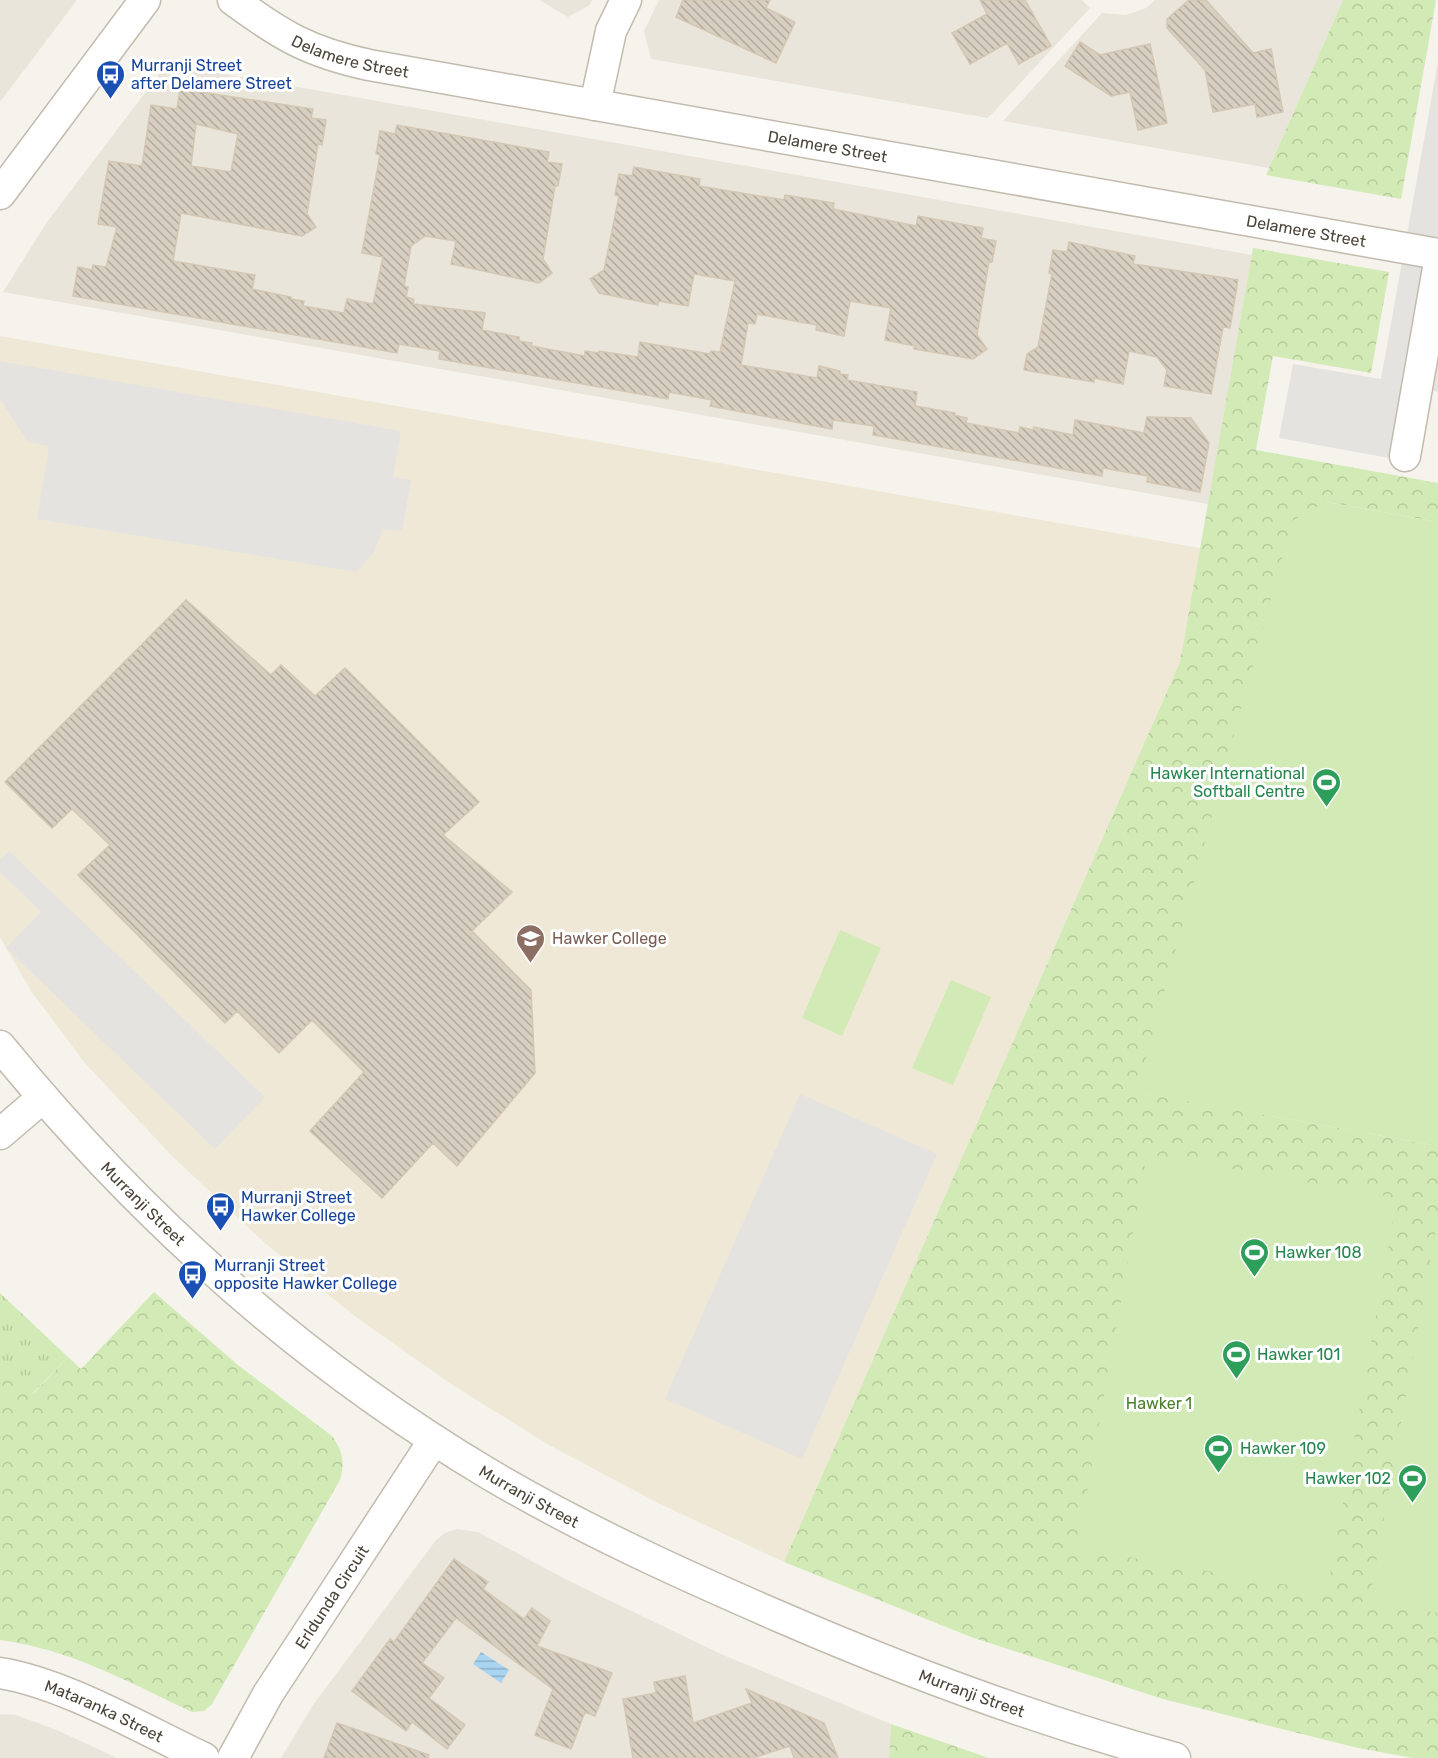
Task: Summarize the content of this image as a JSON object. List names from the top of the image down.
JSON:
{
  "streets": {
    "street": [
      "Delamere Street",
      "Murranji Street",
      "Erldunda Circuit",
      "Mataranka Street"
    ]
  },
  "crossings": [
    ["Murranji Street", "Erldunda Circuit"]
  ],
  "parks": ["Hawker 1"],
  "places": {
    "bus stop": ["Murranji Street after Delamere Street", "Murranji Street Hawker College", "Murranji Street opposite Hawker College"],
    "sports": [
      "Hawker International Softball Centre",
      "Hawker 108",
      "Hawker 101",
      "Hawker 109",
      "Hawker 102"
    ],
    "school or university": ["Hawker College"]
  }
}
